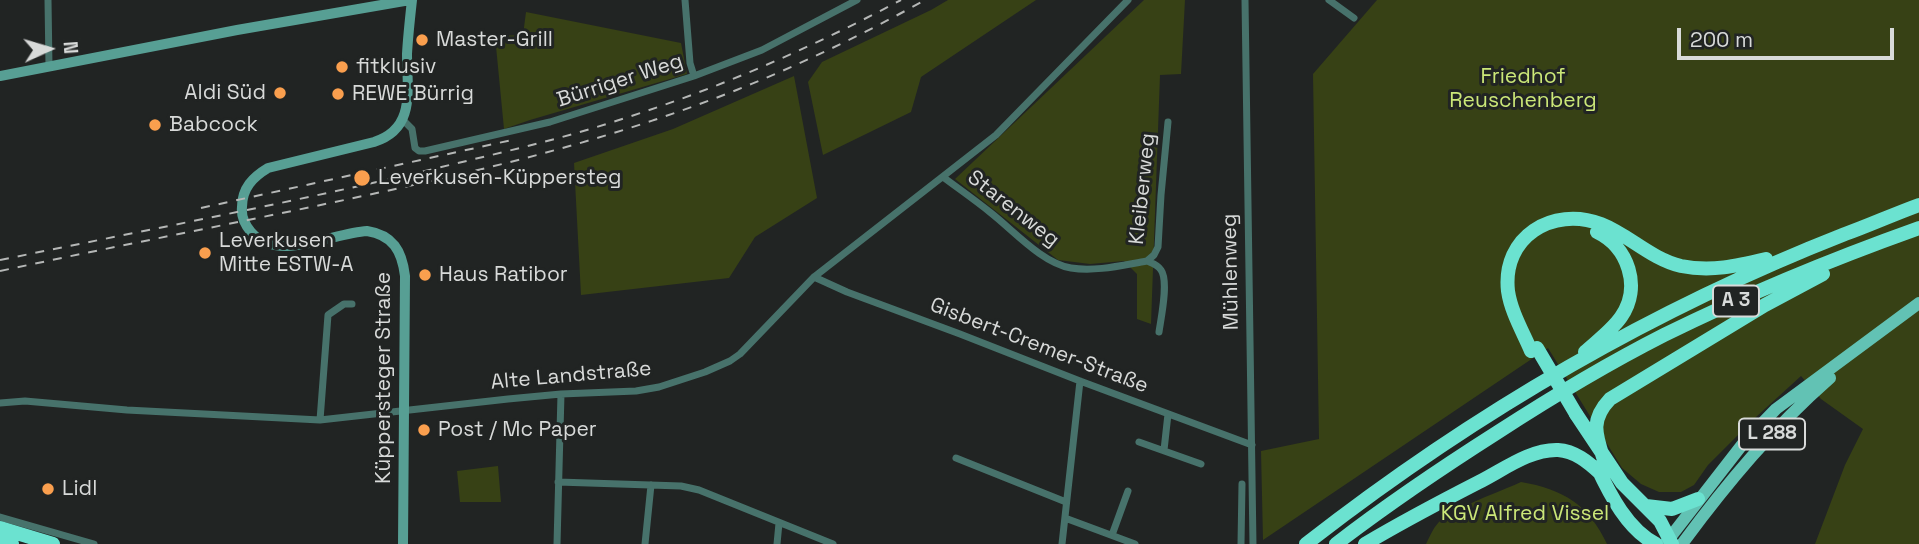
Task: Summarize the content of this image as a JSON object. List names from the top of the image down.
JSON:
{
  "streets": {
    "highway": ["A 3"],
    "main road": ["L 288"],
    "street": [
      "Bürriger Weg",
      "Kleiberweg",
      "Starenweg",
      "Mühlenweg",
      "Gisbert-Cremer-Straße",
      "Alte Landstraße",
      "Küppersteger Straße"
    ]
  },
  "crossings": [
    ["Bürriger Weg", "Küppersteger Straße"],
    ["Kleiberweg", "Starenweg"],
    ["Starenweg", "Alte Landstraße"],
    ["Mühlenweg", "Gisbert-Cremer-Straße"],
    ["Gisbert-Cremer-Straße", "Alte Landstraße"],
    ["Alte Landstraße", "Küppersteger Straße"]
  ],
  "parks": ["Friedhof Reuschenberg", "KGV Alfred Vissel"],
  "places": [
    "Master-Grill",
    "fitklusiv",
    "Aldi Süd",
    "REWE Bürrig",
    "Babcock",
    "Leverkusen-Küppersteg",
    "Leverkusen Mitte ESTW-A",
    "Haus Ratibor",
    "Post / Mc Paper",
    "Lidl"
  ],
  "scale_bar": "200 m",
  "north": "right"
}
